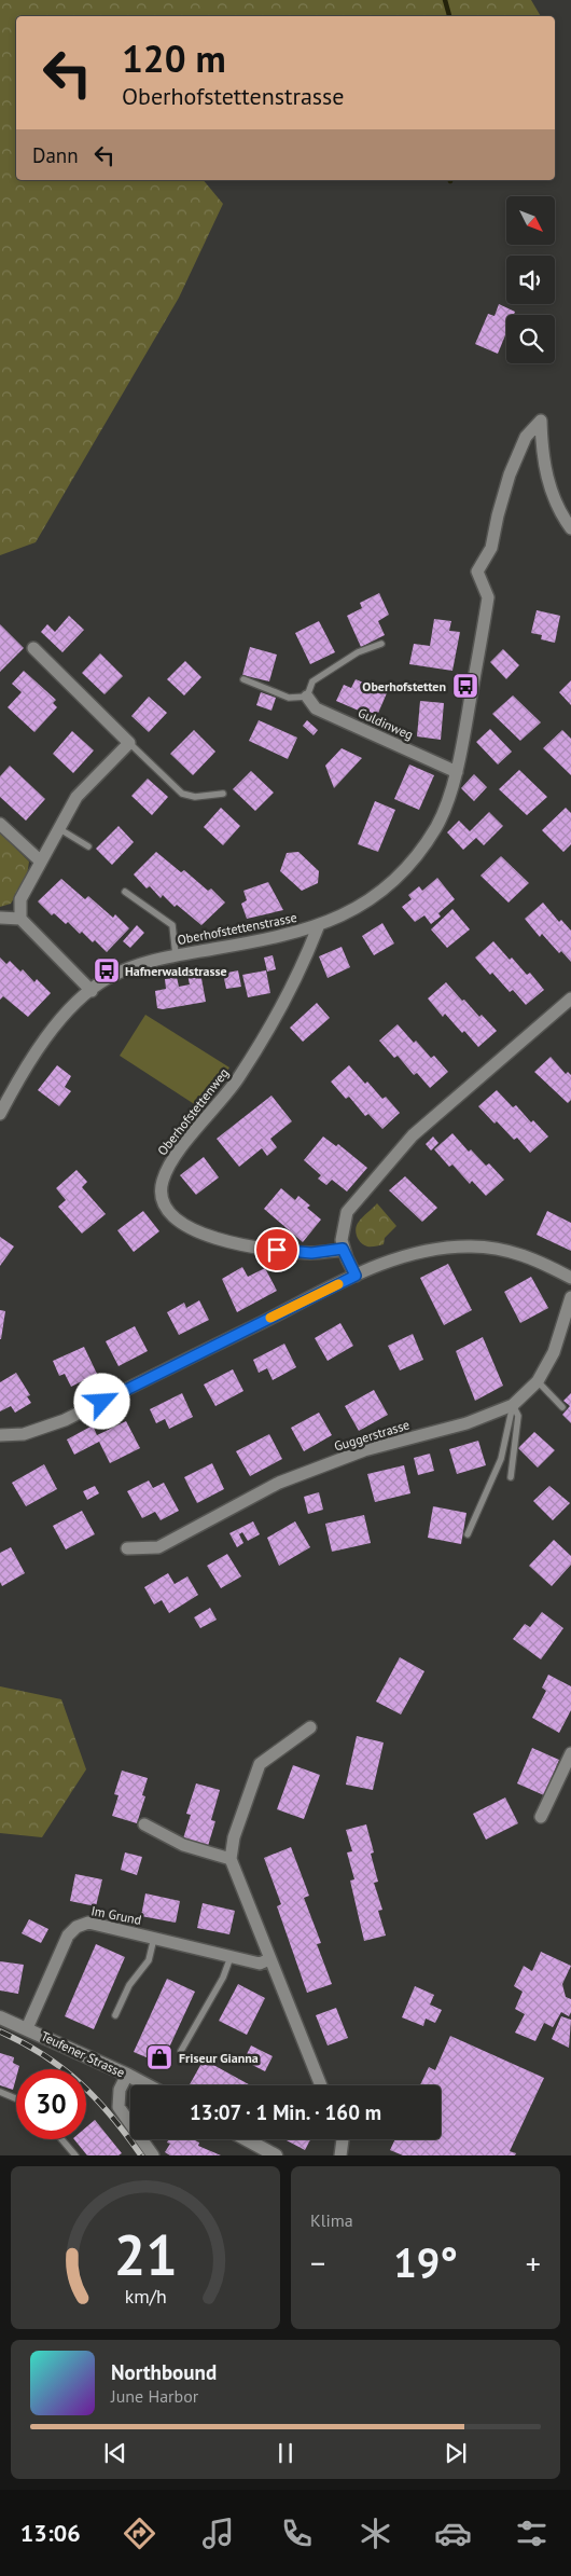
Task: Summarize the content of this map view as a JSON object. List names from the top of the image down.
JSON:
{
  "streets": {
    "main road": ["Teufener Strasse"],
    "street": [
      "Guldinweg",
      "Oberhofstettenstrasse",
      "Oberhofstettenweg",
      "Guggerstrasse",
      "Im Grund"
    ]
  },
  "crossings": [
    ["Guldinweg", "Oberhofstettenstrasse"],
    ["Oberhofstettenstrasse", "Oberhofstettenweg"],
    ["Im Grund", "Teufener Strasse"]
  ],
  "places": {
    "bus stop": ["Oberhofstetten", "Hafnerwaldstrasse"],
    "shop": ["Friseur Gianna"]
  },
  "north": "bottom right",
  "page": {
    "turn": ["120 m", "Oberhofstettenstrasse"],
    "then": "Dann",
    "limit": "30",
    "trip": "13:07 · 1 Min. · 160 m",
    "tile": "Klima",
    "heat": ["−", "19°", "+"],
    "song": ["Northbound", "June Harbor"],
    "tabs": "13:06",
    "gauge": ["21", "km/h"]
  }
}
